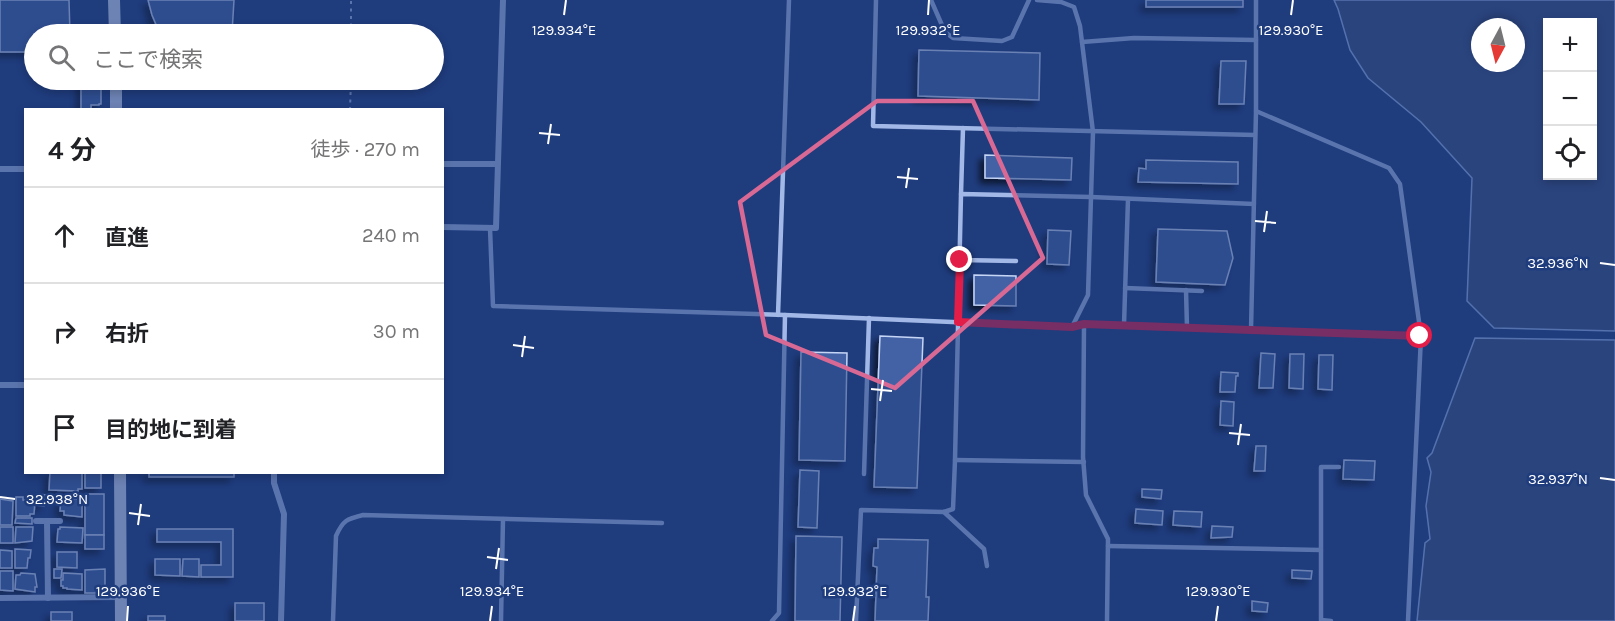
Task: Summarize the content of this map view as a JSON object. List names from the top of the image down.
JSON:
{
  "north": "bottom",
  "page": {
    "map_buttons": ["+", "−"],
    "search": "ここで検索",
    "heading": ["4 分", "徒歩 · 270 m"],
    "list": [
      ["直進", "240 m"],
      ["右折", "30 m"],
      "目的地に到着"
    ]
  },
  "coordinates": [
    "129.934°E",
    "129.932°E",
    "129.930°E",
    "32.936°N",
    "32.937°N",
    "32.938°N",
    "129.936°E"
  ]
}
